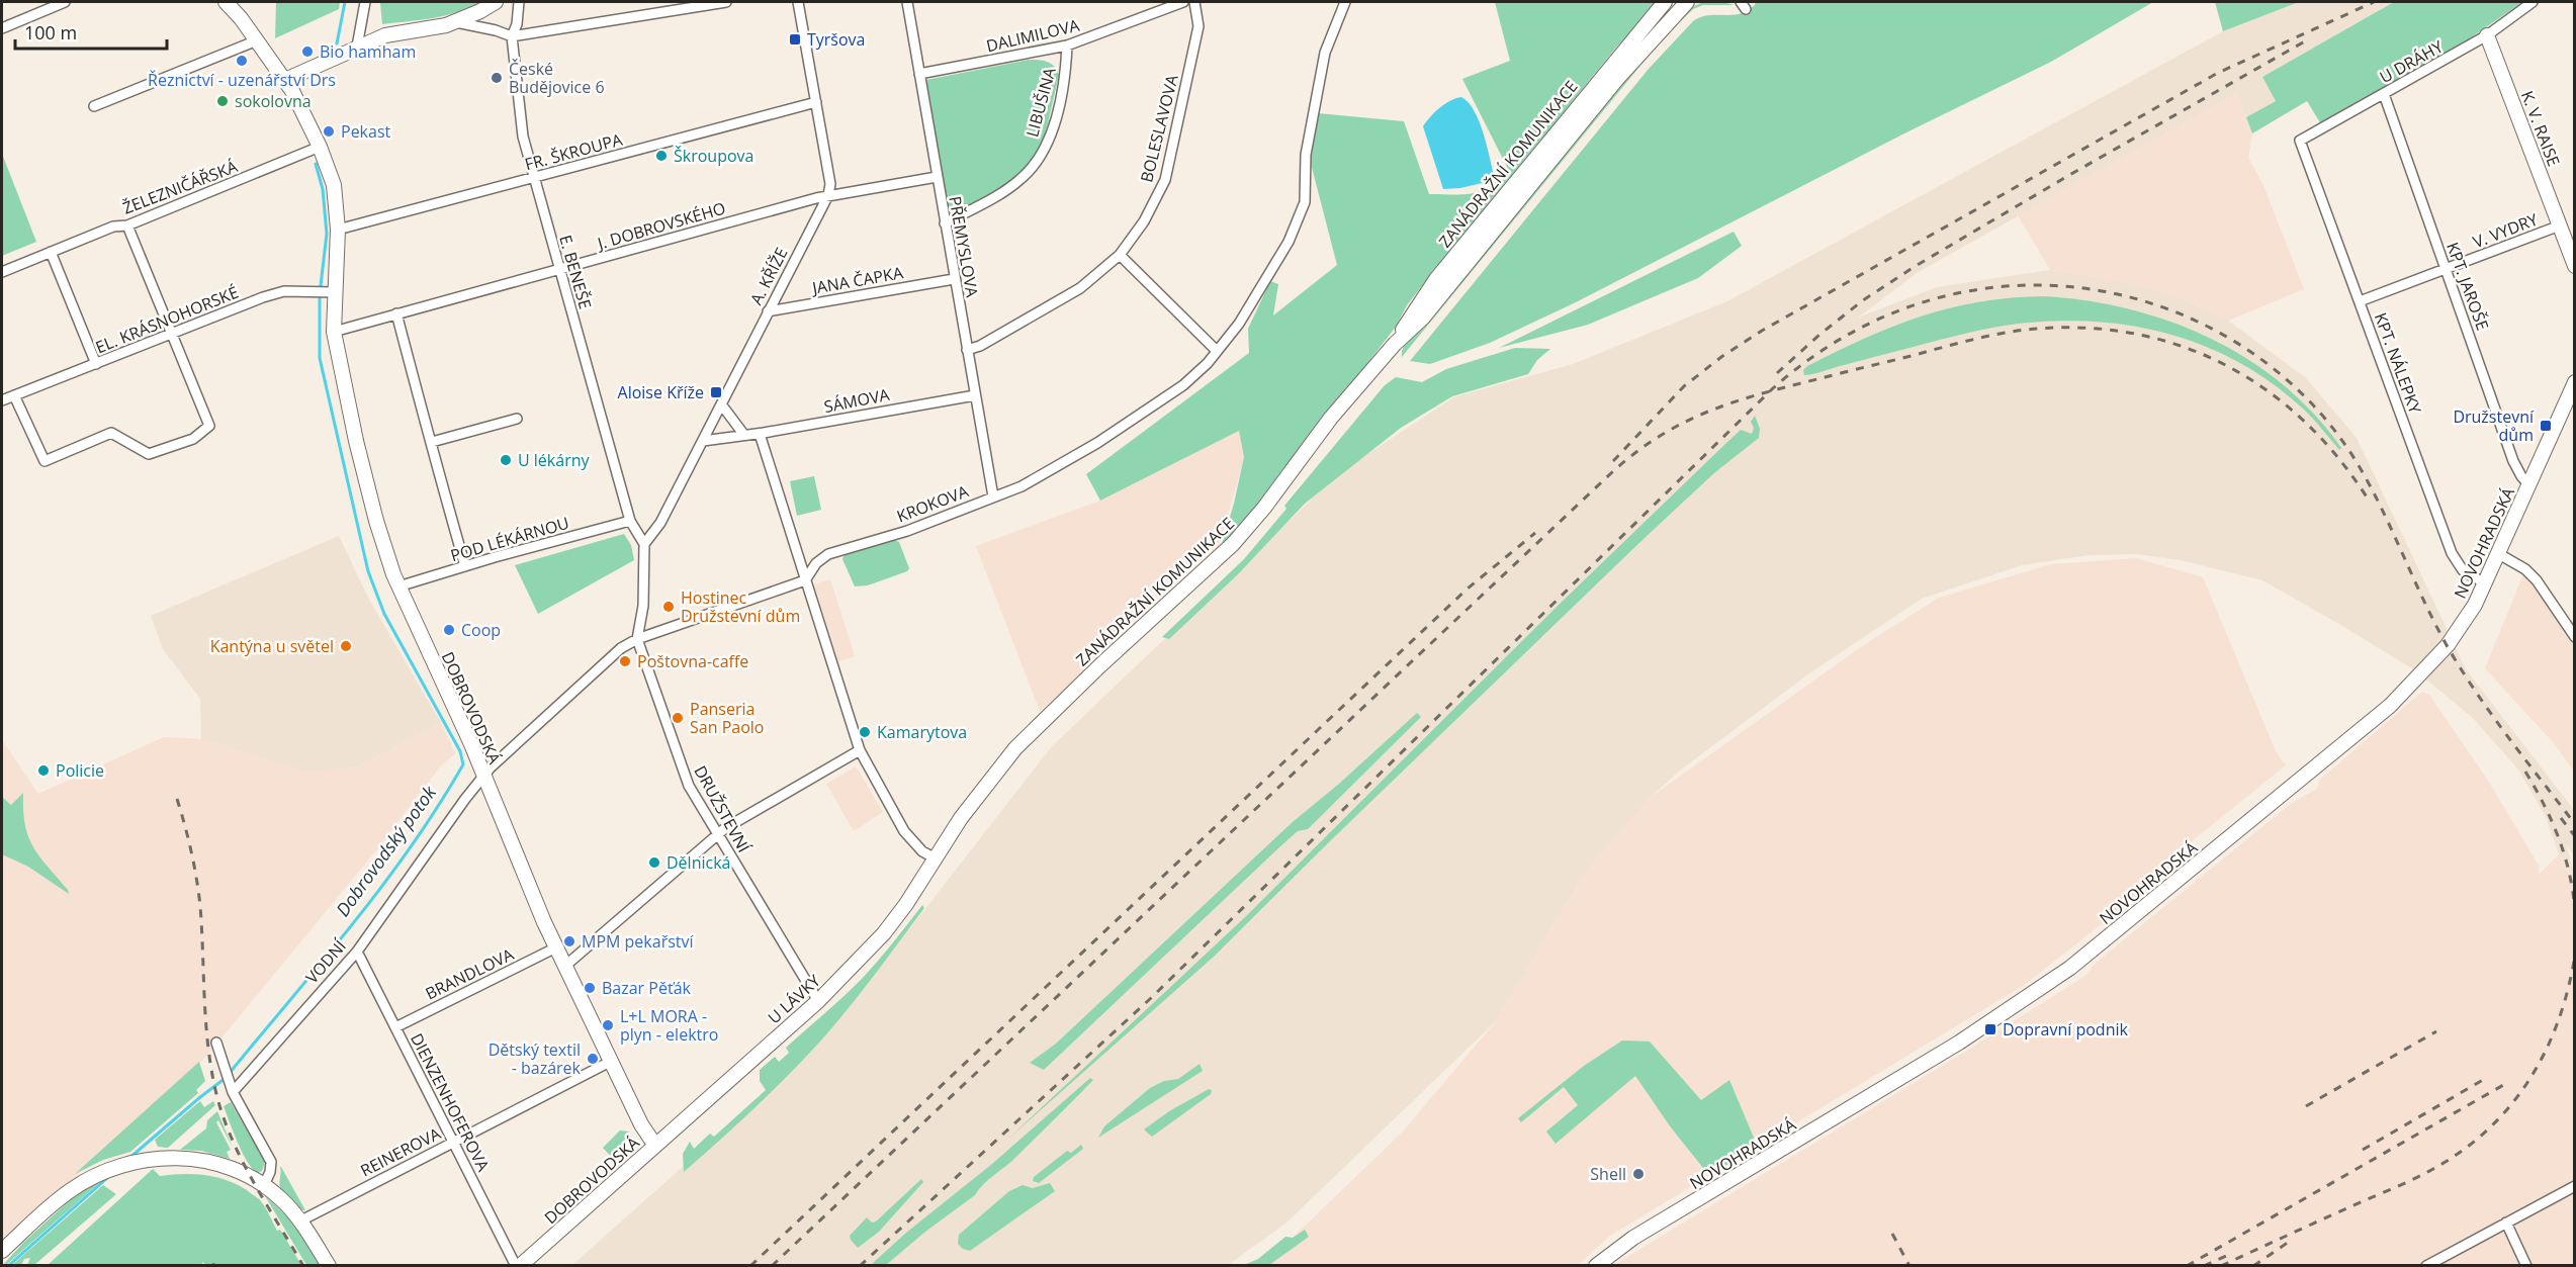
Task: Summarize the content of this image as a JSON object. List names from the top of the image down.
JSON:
{
  "streets": {
    "main road": [
      "K. V. RAISE",
      "ZANÁDRAŽNÍ KOMUNIKACE",
      "NOVOHRADSKÁ",
      "DOBROVODSKÁ",
      "U LÁVKY"
    ],
    "street": [
      "DALIMILOVA",
      "U DRÁHY",
      "LIBUŠINA",
      "BOLESLAVOVA",
      "FR. ŠKROUPA",
      "ŽELEZNIČÁŘSKÁ",
      "J. DOBROVSKÉHO",
      "V. VYDRY",
      "PŘEMYSLOVA",
      "E. BENEŠE",
      "A. KŘÍŽE",
      "JANA ČAPKA",
      "KPT. JAROŠE",
      "EL. KRÁSNOHORSKÉ",
      "KPT. NÁLEPKY",
      "SÁMOVA",
      "KROKOVA",
      "POD LÉKÁRNOU",
      "DRUŽSTEVNÍ",
      "VODNÍ",
      "BRANDLOVA",
      "DIENZENHOFEROVA",
      "REINEROVA"
    ]
  },
  "crossings": [
    ["DALIMILOVA", "LIBUŠINA"],
    ["DALIMILOVA", "PŘEMYSLOVA"],
    ["U DRÁHY", "K. V. RAISE"],
    ["U DRÁHY", "KPT. JAROŠE"],
    ["U DRÁHY", "KPT. NÁLEPKY"],
    ["LIBUŠINA", "PŘEMYSLOVA"],
    ["BOLESLAVOVA", "PŘEMYSLOVA"],
    ["K. V. RAISE", "V. VYDRY"],
    ["FR. ŠKROUPA", "E. BENEŠE"],
    ["FR. ŠKROUPA", "A. KŘÍŽE"],
    ["FR. ŠKROUPA", "DOBROVODSKÁ"],
    ["ZANÁDRAŽNÍ KOMUNIKACE", "U LÁVKY"],
    ["ŽELEZNIČÁŘSKÁ", "DOBROVODSKÁ"],
    ["J. DOBROVSKÉHO", "PŘEMYSLOVA"],
    ["J. DOBROVSKÉHO", "E. BENEŠE"],
    ["J. DOBROVSKÉHO", "A. KŘÍŽE"],
    ["J. DOBROVSKÉHO", "DOBROVODSKÁ"],
    ["V. VYDRY", "KPT. JAROŠE"],
    ["V. VYDRY", "KPT. NÁLEPKY"],
    ["PŘEMYSLOVA", "JANA ČAPKA"],
    ["PŘEMYSLOVA", "SÁMOVA"],
    ["PŘEMYSLOVA", "KROKOVA"],
    ["E. BENEŠE", "A. KŘÍŽE"],
    ["E. BENEŠE", "POD LÉKÁRNOU"],
    ["E. BENEŠE", "DRUŽSTEVNÍ"],
    ["A. KŘÍŽE", "JANA ČAPKA"],
    ["A. KŘÍŽE", "SÁMOVA"],
    ["A. KŘÍŽE", "DRUŽSTEVNÍ"],
    ["KPT. JAROŠE", "NOVOHRADSKÁ"],
    ["EL. KRÁSNOHORSKÉ", "DOBROVODSKÁ"],
    ["KPT. NÁLEPKY", "NOVOHRADSKÁ"],
    ["POD LÉKÁRNOU", "DOBROVODSKÁ"],
    ["DOBROVODSKÁ", "VODNÍ"],
    ["DOBROVODSKÁ", "BRANDLOVA"],
    ["DOBROVODSKÁ", "U LÁVKY"],
    ["DOBROVODSKÁ", "DIENZENHOFEROVA"],
    ["DOBROVODSKÁ", "REINEROVA"],
    ["DRUŽSTEVNÍ", "VODNÍ"],
    ["DRUŽSTEVNÍ", "U LÁVKY"],
    ["VODNÍ", "DIENZENHOFEROVA"],
    ["BRANDLOVA", "DIENZENHOFEROVA"],
    ["DIENZENHOFEROVA", "REINEROVA"]
  ],
  "water": ["Dobrovodský potok"],
  "places": {
    "transit": [
      "Tyršova",
      "Aloise Kříže",
      "Družstevní dům",
      "Dopravní podnik"
    ],
    "other": [
      "Bio hamham",
      "Řeznictví - uzenářství Drs",
      "České Budějovice 6",
      "sokolovna",
      "Pekast",
      "Škroupova",
      "U lékárny",
      "Hostinec Družstevní dům",
      "Coop",
      "Kantýna u světel",
      "Poštovna-caffe",
      "Panseria San Paolo",
      "Kamarytova",
      "Policie",
      "Dělnická",
      "MPM pekařství",
      "Bazar Pěťák",
      "L+L MORA - plyn - elektro",
      "Dětský textil - bazárek",
      "Shell"
    ]
  },
  "scale_bar": "100 m"
}
